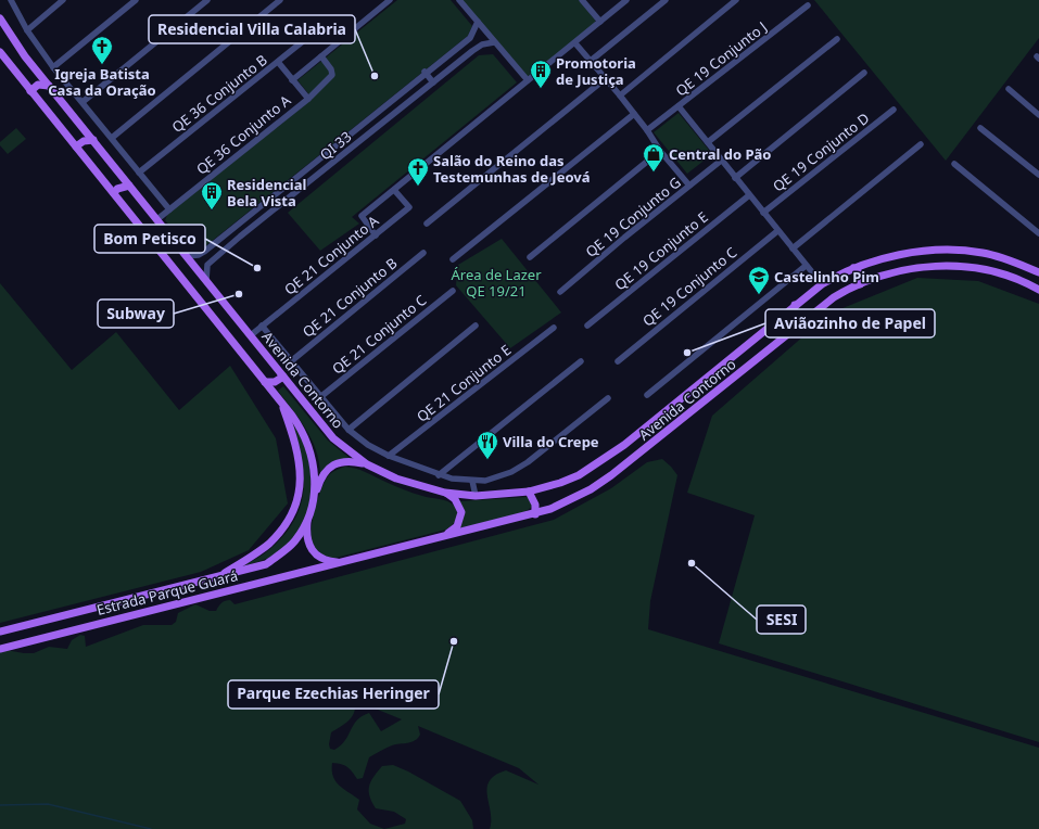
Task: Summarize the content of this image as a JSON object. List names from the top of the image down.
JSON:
{
  "streets": {
    "main road": ["Avenida Contorno", "Estrada Parque Guará"],
    "street": [
      "QE 19 Conjunto J",
      "QE 36 Conjunto B",
      "QE 36 Conjunto A",
      "QI 33",
      "QE 19 Conjunto D",
      "QE 19 Conjunto G",
      "QE 19 Conjunto E",
      "QE 21 Conjunto A",
      "QE 19 Conjunto C",
      "QE 21 Conjunto B",
      "QE 21 Conjunto C",
      "QE 21 Conjunto E"
    ]
  },
  "crossings": [
    ["QE 36 Conjunto B", "QE 36 Conjunto A"],
    ["QE 36 Conjunto A", "Avenida Contorno"],
    ["QI 33", "Avenida Contorno"],
    ["QE 21 Conjunto A", "Avenida Contorno"],
    ["Avenida Contorno", "Estrada Parque Guará"]
  ],
  "parks": ["Área de Lazer QE 19/21"],
  "places": {
    "church": ["Igreja Batista Casa da Oração", "Salão do Reino das Testemunhas de Jeová"],
    "other": [
      "Residencial Villa Calabria",
      "Bom Petisco",
      "Subway",
      "Aviãozinho de Papel",
      "SESI",
      "Parque Ezechias Heringer"
    ],
    "building": ["Promotoria de Justiça", "Residencial Bela Vista"],
    "shop": ["Central do Pão"],
    "school or university": ["Castelinho Pim"],
    "restaurant": ["Villa do Crepe"]
  }
}
